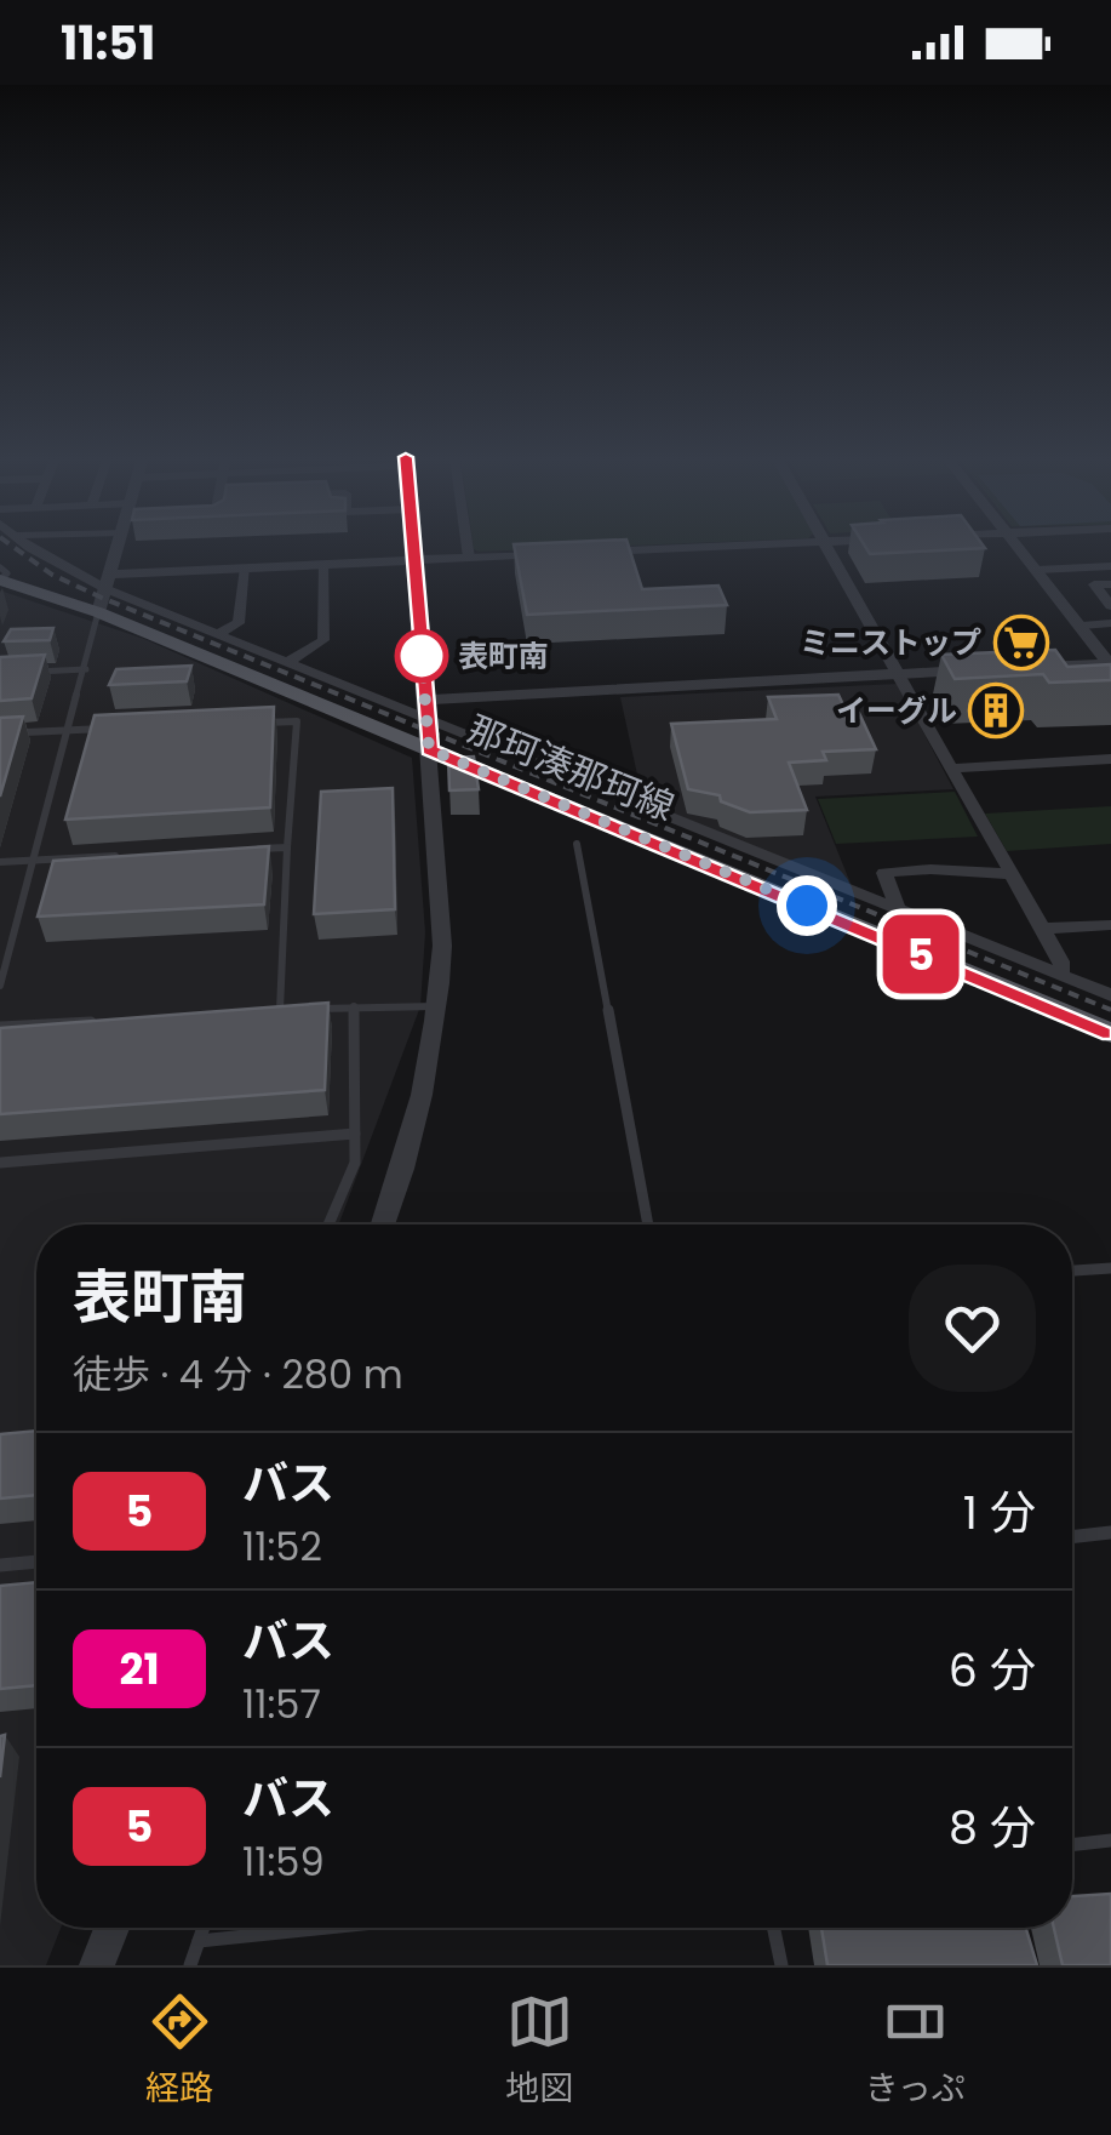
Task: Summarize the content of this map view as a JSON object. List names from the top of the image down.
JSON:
{
  "streets": {
    "main road": ["那珂湊那珂線"]
  },
  "places": {
    "supermarket": ["ミニストップ"],
    "other": ["表町南"],
    "building": ["イーグル"]
  },
  "lines": ["bus line 5"],
  "page": {
    "status": "11:51",
    "on_map": "5",
    "heading": ["表町南", "徒歩 · 4 分 · 280 m"],
    "list": [
      {
        "mark": "5",
        "name": "バス",
        "note": "11:52",
        "value": "1 分"
      },
      {
        "mark": "21",
        "name": "バス",
        "note": "11:57",
        "value": "6 分"
      },
      {
        "mark": "5",
        "name": "バス",
        "note": "11:59",
        "value": "8 分"
      }
    ],
    "tabs": ["経路", "地図", "きっぷ"]
  }
}
